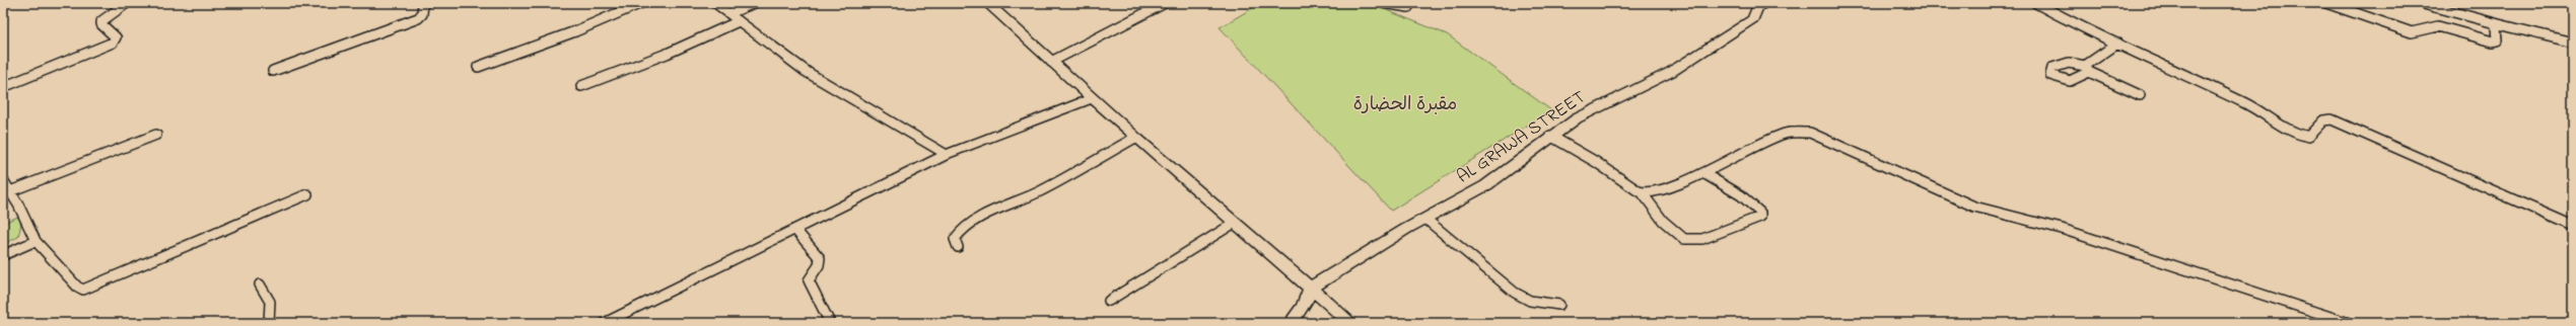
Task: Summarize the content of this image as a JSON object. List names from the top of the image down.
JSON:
{
  "streets": {
    "street": ["AL GRAWA STREET"]
  },
  "parks": ["مقبرة الحضارة"]
}
